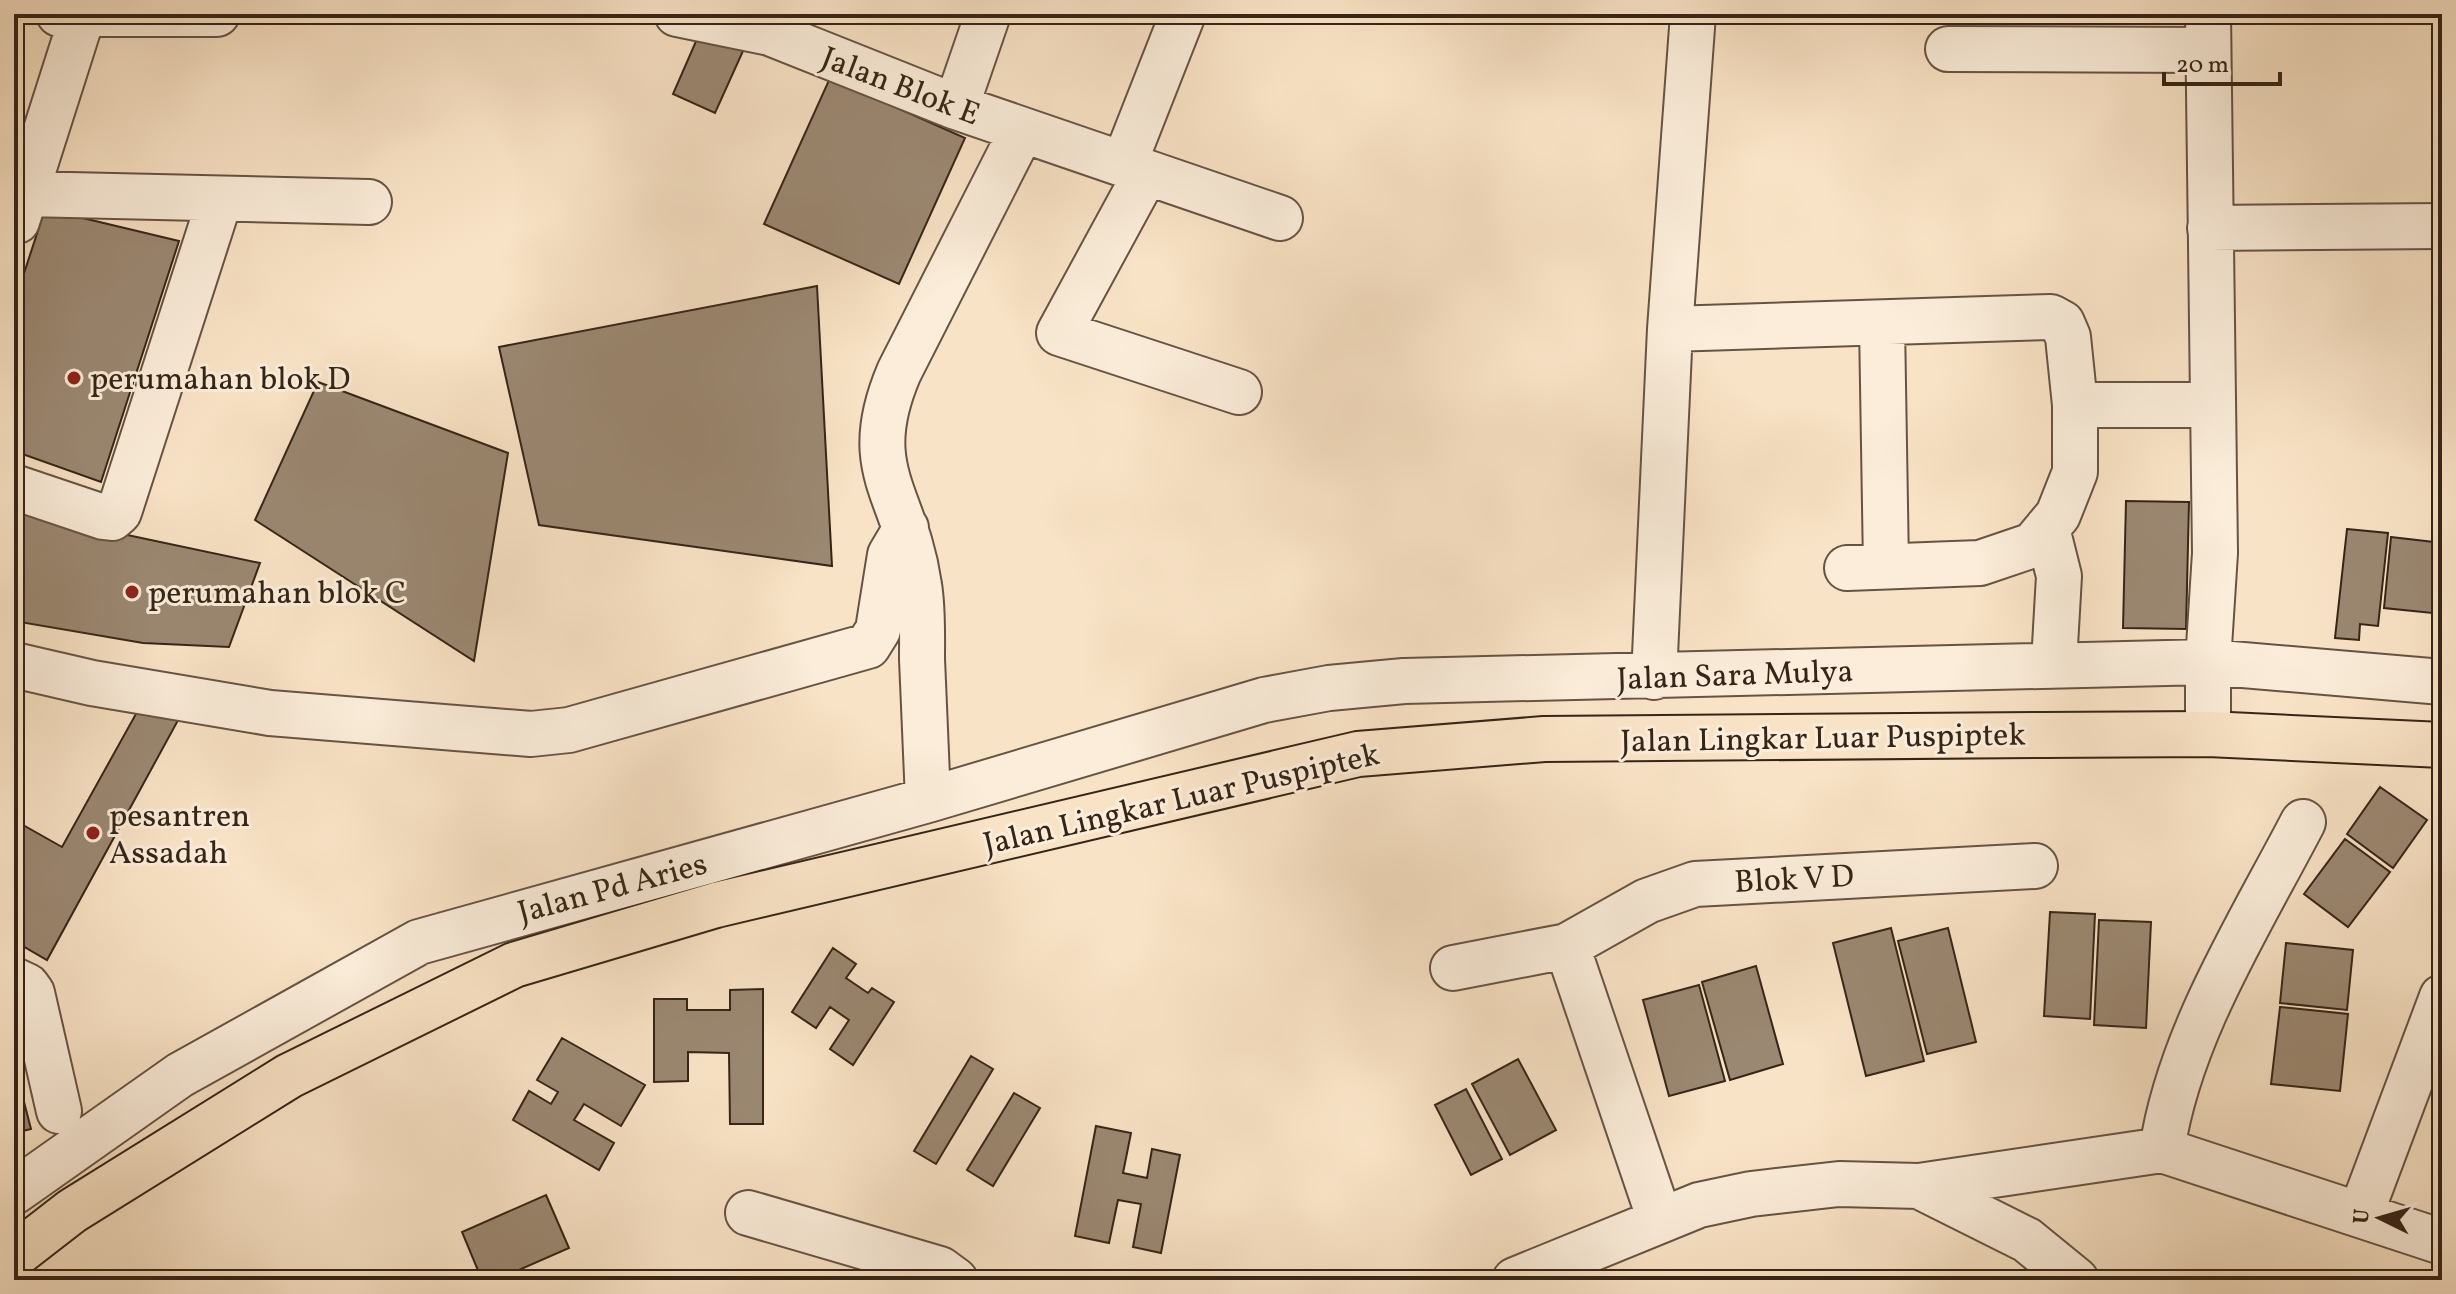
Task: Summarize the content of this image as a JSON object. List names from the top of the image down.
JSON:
{
  "streets": {
    "main road": ["Jalan Lingkar Luar Puspiptek"],
    "street": [
      "Jalan Blok E",
      "Jalan Sara Mulya",
      "Blok V D",
      "Jalan Pd Aries"
    ]
  },
  "crossings": [
    ["Jalan Sara Mulya", "Jalan Pd Aries"]
  ],
  "places": ["perumahan blok D", "perumahan blok C", "pesantren Assadah"],
  "scale_bar": "20 m",
  "north": "left"
}
